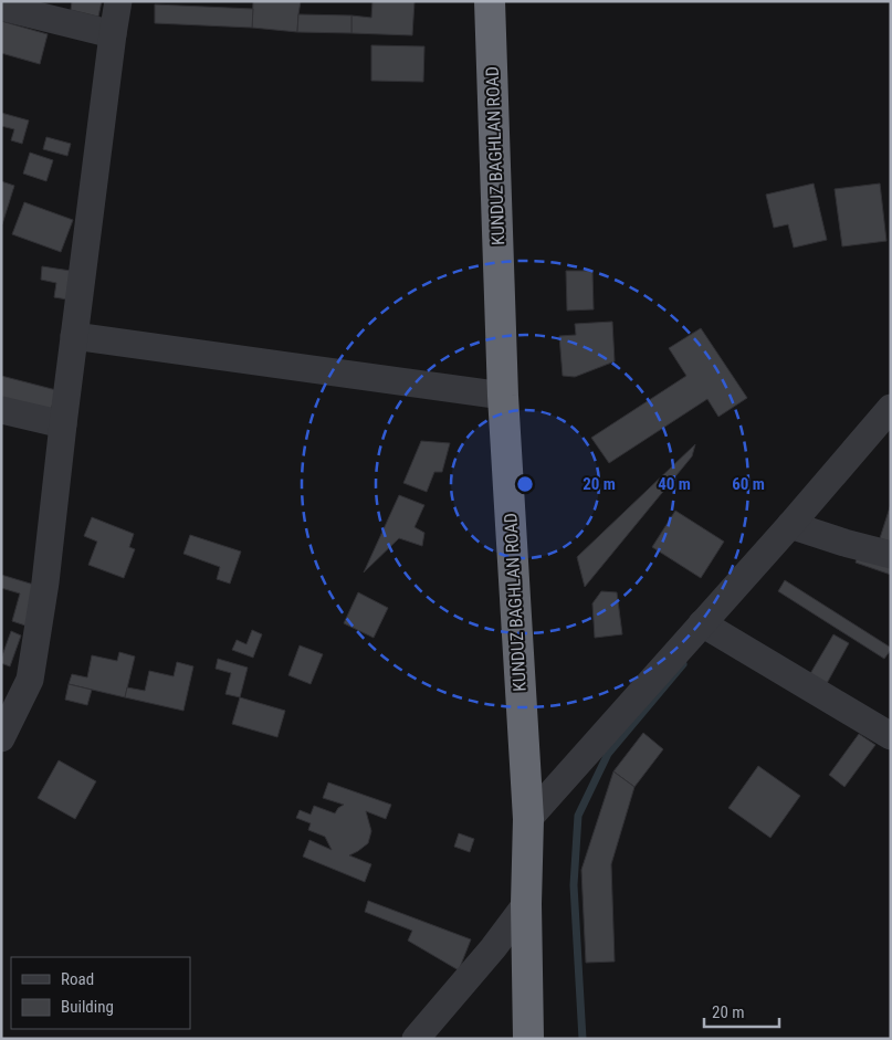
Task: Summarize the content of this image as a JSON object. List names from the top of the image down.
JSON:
{
  "streets": {
    "highway": ["KUNDUZ BAGHLAN ROAD"]
  },
  "legend": ["Road", "Building"],
  "scale_bar": "20 m",
  "rings": ["20 m", "40 m", "60 m"]
}
